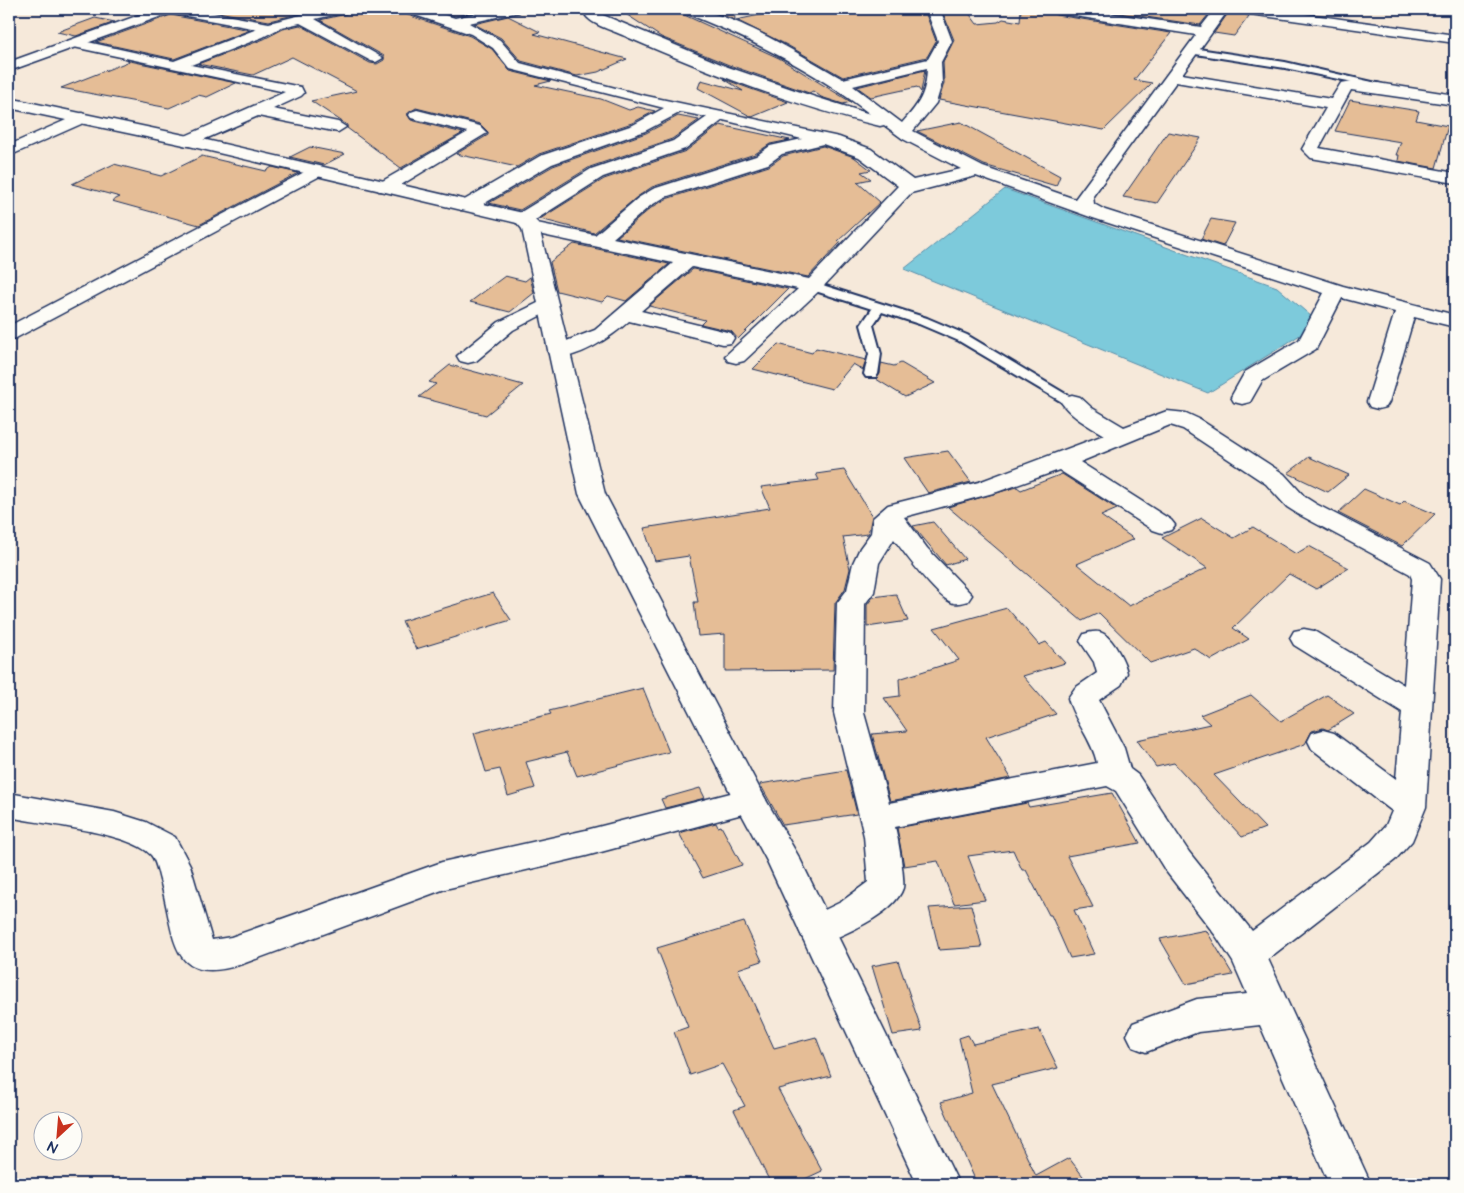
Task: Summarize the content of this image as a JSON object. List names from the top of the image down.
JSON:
{
  "north": "bottom left"
}
